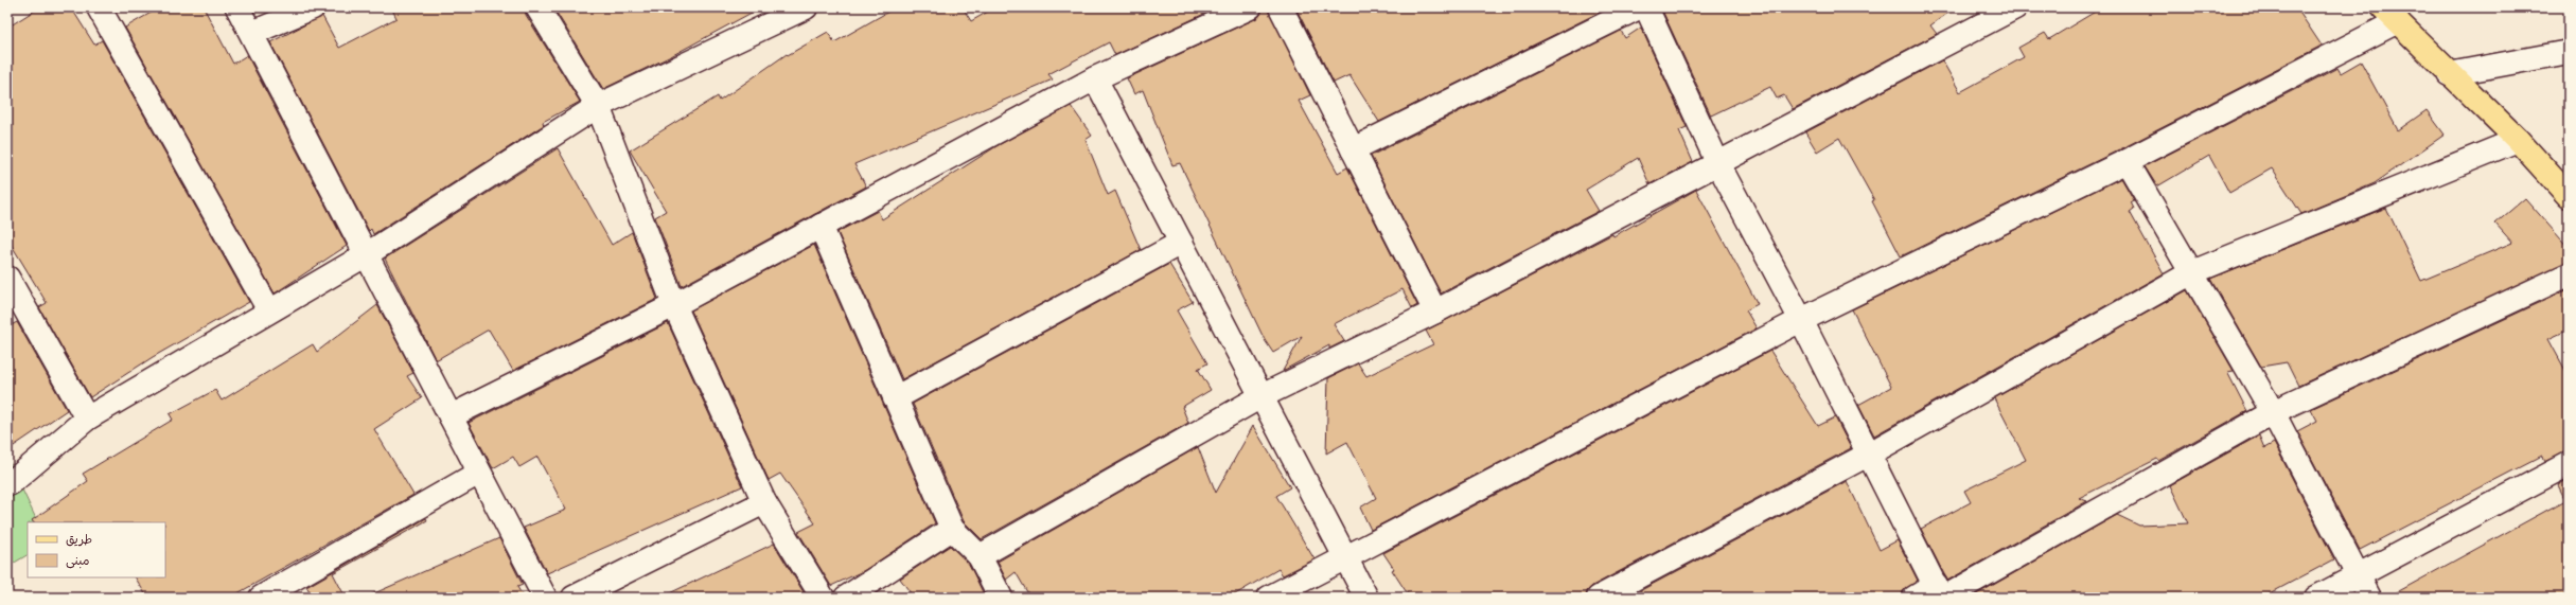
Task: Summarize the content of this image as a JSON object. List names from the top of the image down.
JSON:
{
  "legend": ["طريق", "مبنى"]
}
